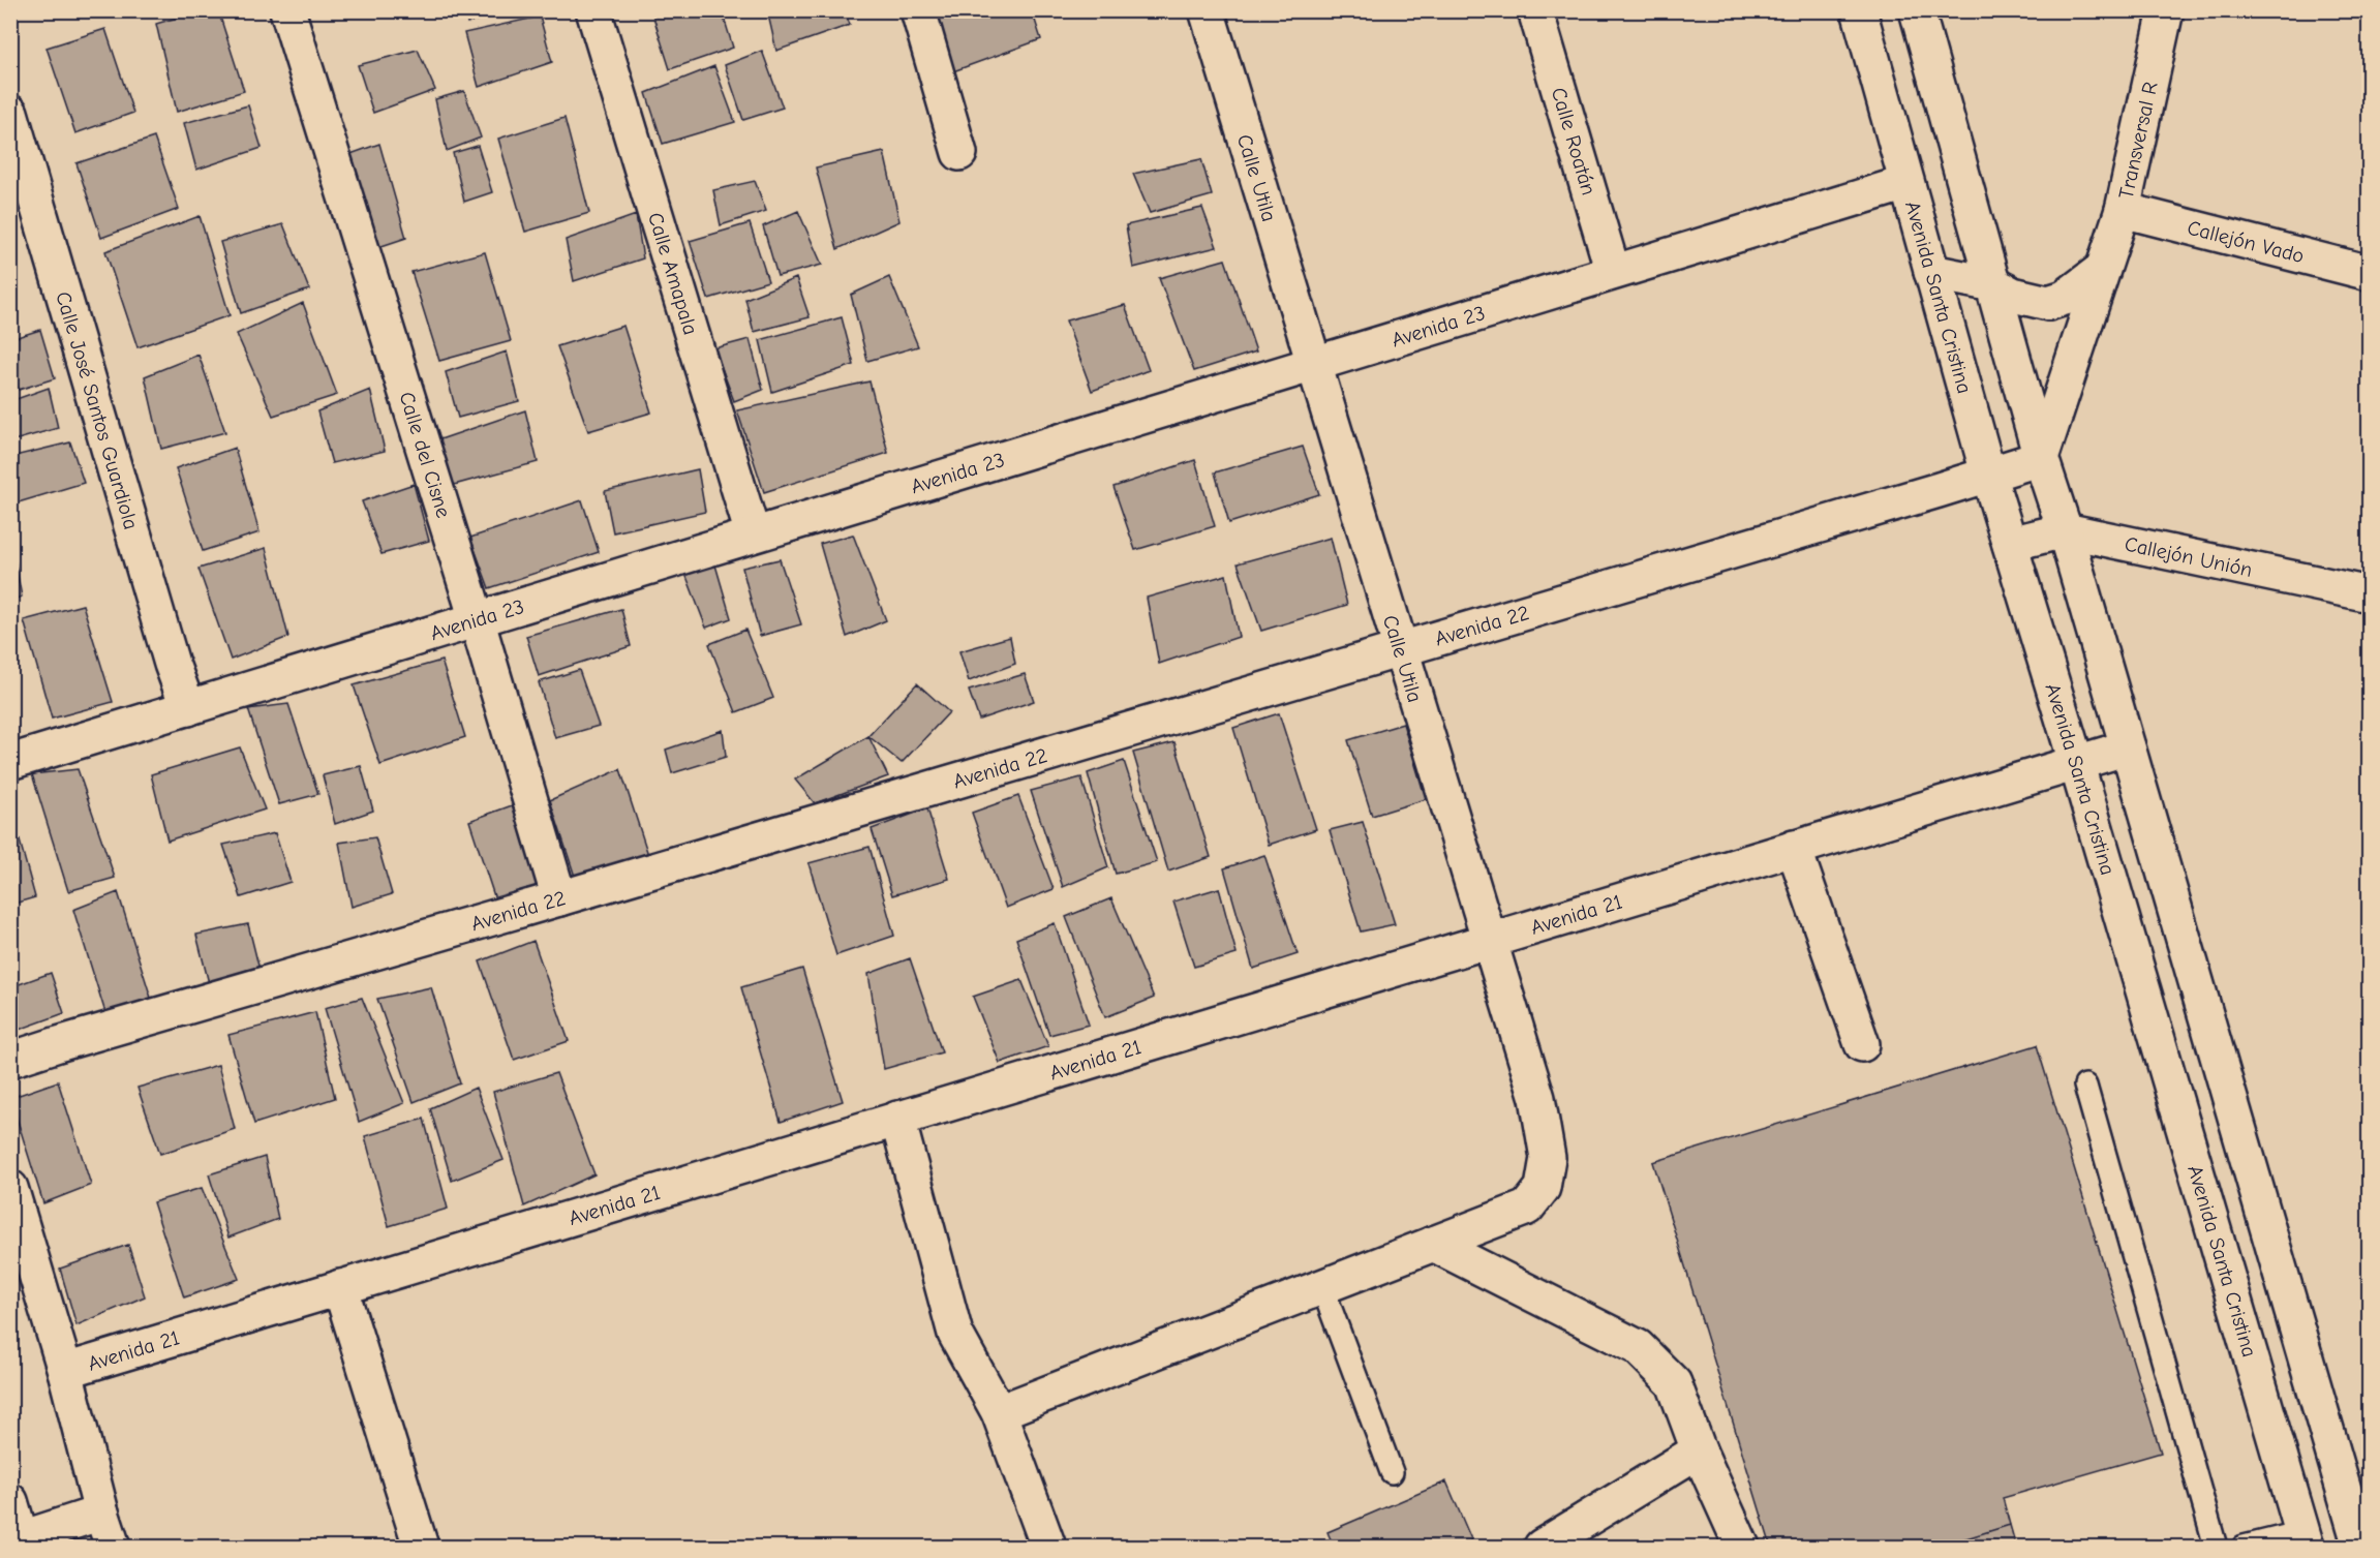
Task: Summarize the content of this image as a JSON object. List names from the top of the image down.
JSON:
{
  "streets": {
    "main road": [
      "Transversal R",
      "Calle Roatán",
      "Calle Utila",
      "Callejón Vado",
      "Calle Amapala",
      "Avenida Santa Cristina",
      "Avenida 23",
      "Calle José Santos Guardiola",
      "Calle del Cisne",
      "Callejón Unión",
      "Avenida 22",
      "Avenida 21"
    ]
  },
  "crossings": [
    ["Transversal R", "Callejón Vado"],
    ["Calle Roatán", "Avenida 23"],
    ["Calle Utila", "Avenida 23"],
    ["Calle Utila", "Avenida 22"],
    ["Calle Utila", "Avenida 21"],
    ["Calle Amapala", "Avenida 23"],
    ["Avenida Santa Cristina", "Avenida 23"],
    ["Avenida Santa Cristina", "Callejón Unión"],
    ["Avenida Santa Cristina", "Avenida 22"],
    ["Avenida Santa Cristina", "Avenida 21"],
    ["Avenida 23", "Calle José Santos Guardiola"],
    ["Avenida 23", "Calle del Cisne"],
    ["Calle del Cisne", "Avenida 22"]
  ]
}
